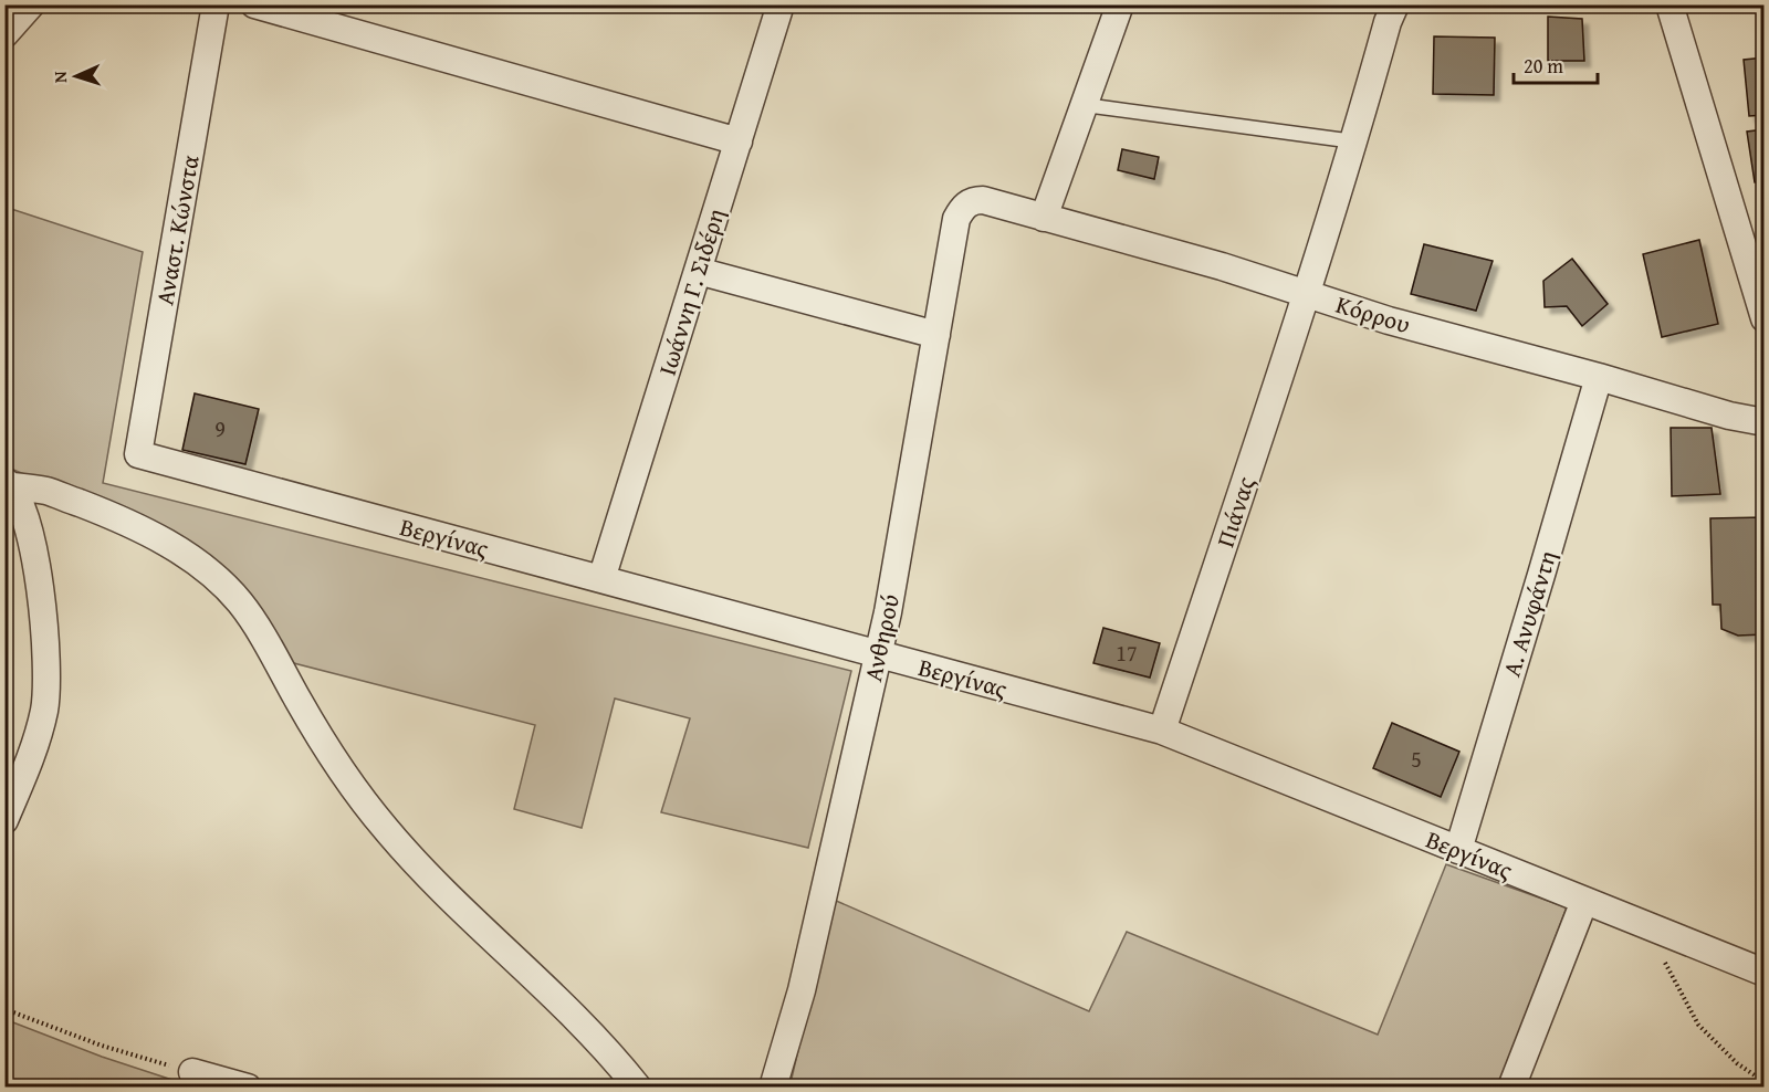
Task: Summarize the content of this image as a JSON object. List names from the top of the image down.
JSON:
{
  "streets": {
    "street": [
      "Αναστ. Κώνστα",
      "Ιωάννη Γ. Σιδέρη",
      "Κόρρου",
      "Πιάνας",
      "Βεργίνας",
      "Α. Ανυφάντη",
      "Ανθηρού"
    ]
  },
  "crossings": [
    ["Αναστ. Κώνστα", "Βεργίνας"],
    ["Ιωάννη Γ. Σιδέρη", "Βεργίνας"],
    ["Κόρρου", "Πιάνας"],
    ["Κόρρου", "Α. Ανυφάντη"],
    ["Κόρρου", "Ανθηρού"],
    ["Πιάνας", "Βεργίνας"],
    ["Βεργίνας", "Α. Ανυφάντη"],
    ["Βεργίνας", "Ανθηρού"]
  ],
  "house_numbers": ["9", "17", "5"],
  "scale_bar": "20 m",
  "north": "left"
}
